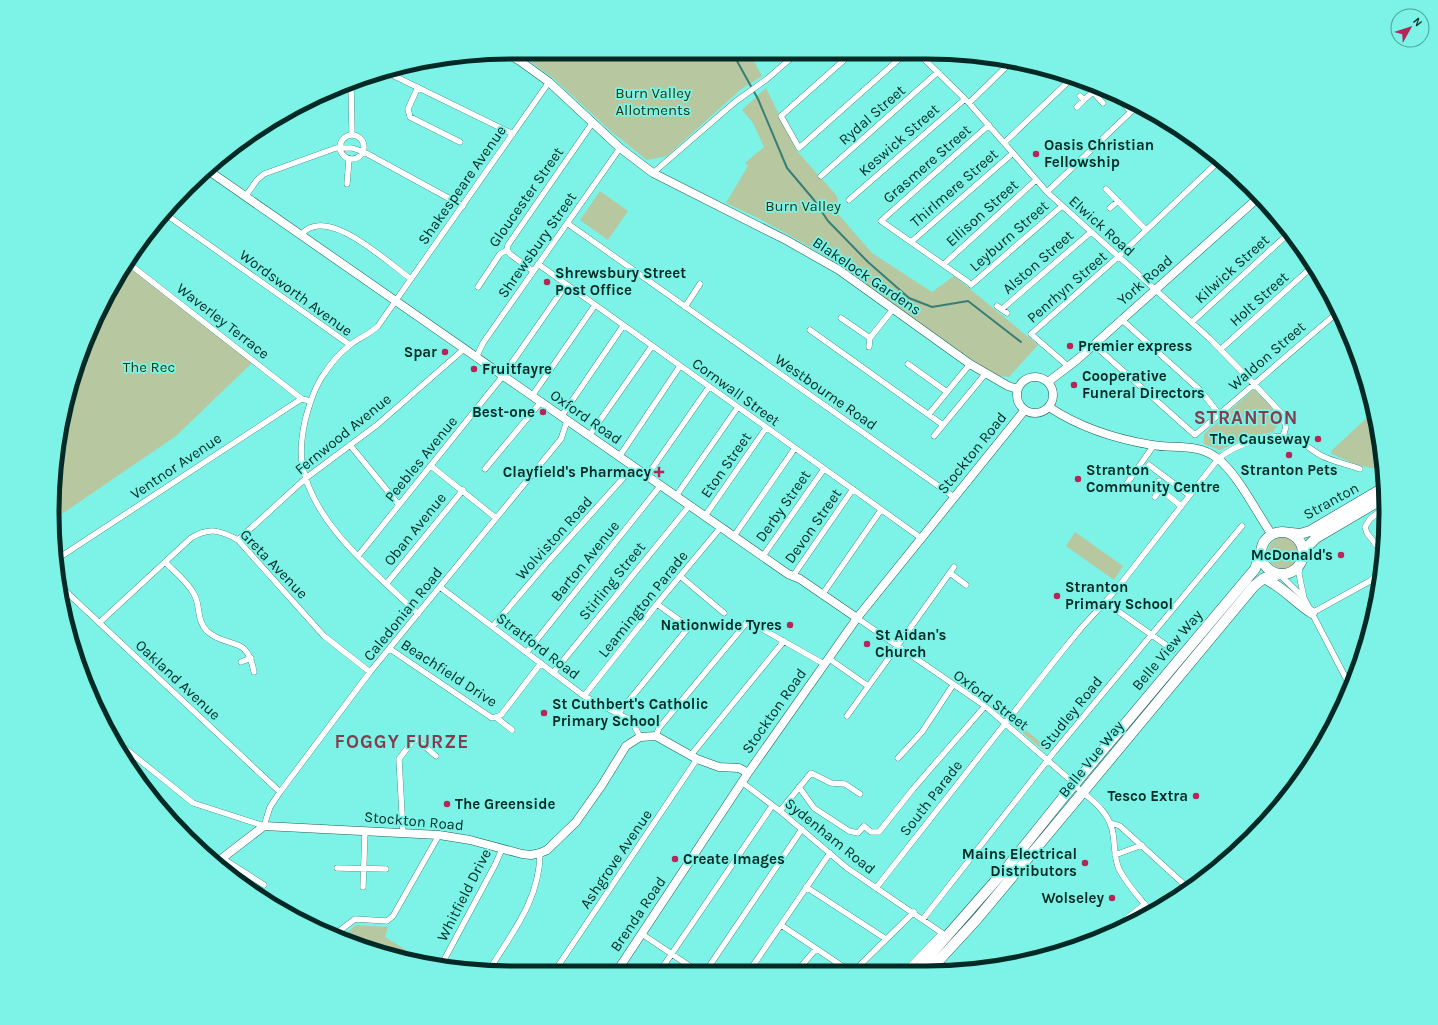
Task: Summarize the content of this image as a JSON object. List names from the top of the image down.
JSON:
{
  "streets": {
    "highway": ["Stranton", "Belle View Way", "Belle Vue Way"],
    "street": [
      "Rydal Street",
      "Keswick Street",
      "Grasmere Street",
      "Shakespeare Avenue",
      "Thirlmere Street",
      "Gloucester Street",
      "Ellison Street",
      "Elwick Road",
      "Leyburn Street",
      "Shrewsbury Street",
      "Alston Street",
      "Kilwick Street",
      "Blakelock Gardens",
      "York Road",
      "Penrhyn Street",
      "Wordsworth Avenue",
      "Holt Street",
      "Waverley Terrace",
      "Waldon Street",
      "Cornwall Street",
      "Westbourne Road",
      "Oxford Road",
      "Fernwood Avenue",
      "Stockton Road",
      "Peebles Avenue",
      "Eton Street",
      "Ventnor Avenue",
      "Derby Street",
      "Devon Street",
      "Oban Avenue",
      "Wolviston Road",
      "Barton Avenue",
      "Greta Avenue",
      "Stirling Street",
      "Leamington Parade",
      "Caledonian Road",
      "Stratford Road",
      "Beachfield Drive",
      "Oakland Avenue",
      "Oxford Street",
      "Studley Road",
      "South Parade",
      "Sydenham Road",
      "Ashgrove Avenue",
      "Whitfield Drive",
      "Brenda Road"
    ]
  },
  "crossings": [
    ["Rydal Street", "Elwick Road"],
    ["Keswick Street", "Elwick Road"],
    ["Grasmere Street", "Thirlmere Street"],
    ["Grasmere Street", "Elwick Road"],
    ["Shakespeare Avenue", "Blakelock Gardens"],
    ["Shakespeare Avenue", "Wordsworth Avenue"],
    ["Shakespeare Avenue", "Oxford Road"],
    ["Thirlmere Street", "Elwick Road"],
    ["Gloucester Street", "Blakelock Gardens"],
    ["Ellison Street", "Elwick Road"],
    ["Ellison Street", "Leyburn Street"],
    ["Elwick Road", "Leyburn Street"],
    ["Elwick Road", "Alston Street"],
    ["Elwick Road", "Kilwick Street"],
    ["Elwick Road", "York Road"],
    ["Elwick Road", "Penrhyn Street"],
    ["Elwick Road", "Holt Street"],
    ["Elwick Road", "Waldon Street"],
    ["Elwick Road", "Stranton"],
    ["Shrewsbury Street", "Blakelock Gardens"],
    ["Shrewsbury Street", "Cornwall Street"],
    ["Shrewsbury Street", "Westbourne Road"],
    ["Shrewsbury Street", "Oxford Road"],
    ["Blakelock Gardens", "York Road"],
    ["Blakelock Gardens", "Stockton Road"],
    ["York Road", "Penrhyn Street"],
    ["York Road", "Waldon Street"],
    ["York Road", "Stockton Road"],
    ["Wordsworth Avenue", "Fernwood Avenue"],
    ["Wordsworth Avenue", "Peebles Avenue"],
    ["Wordsworth Avenue", "Oban Avenue"],
    ["Wordsworth Avenue", "Caledonian Road"],
    ["Waverley Terrace", "Ventnor Avenue"],
    ["Cornwall Street", "Stockton Road"],
    ["Cornwall Street", "Peebles Avenue"],
    ["Cornwall Street", "Eton Street"],
    ["Cornwall Street", "Derby Street"],
    ["Cornwall Street", "Devon Street"],
    ["Cornwall Street", "Caledonian Road"],
    ["Westbourne Road", "Stockton Road"],
    ["Oxford Road", "Fernwood Avenue"],
    ["Oxford Road", "Stockton Road"],
    ["Oxford Road", "Peebles Avenue"],
    ["Oxford Road", "Eton Street"],
    ["Oxford Road", "Derby Street"],
    ["Oxford Road", "Devon Street"],
    ["Oxford Road", "Wolviston Road"],
    ["Oxford Road", "Barton Avenue"],
    ["Oxford Road", "Stirling Street"],
    ["Oxford Road", "Leamington Parade"],
    ["Oxford Road", "Caledonian Road"],
    ["Oxford Road", "Oxford Street"],
    ["Fernwood Avenue", "Greta Avenue"],
    ["Stockton Road", "Caledonian Road"],
    ["Stockton Road", "Oxford Street"],
    ["Stockton Road", "Ashgrove Avenue"],
    ["Stockton Road", "Whitfield Drive"],
    ["Stockton Road", "Brenda Road"],
    ["Stranton", "Belle View Way"],
    ["Stranton", "Belle Vue Way"],
    ["Wolviston Road", "Stratford Road"],
    ["Barton Avenue", "Stratford Road"],
    ["Greta Avenue", "Caledonian Road"],
    ["Greta Avenue", "Oakland Avenue"],
    ["Stirling Street", "Stratford Road"],
    ["Leamington Parade", "Stratford Road"],
    ["Caledonian Road", "Stratford Road"],
    ["Caledonian Road", "Beachfield Drive"],
    ["Caledonian Road", "Oakland Avenue"],
    ["Stratford Road", "Beachfield Drive"],
    ["Belle View Way", "Belle Vue Way"],
    ["Oxford Street", "Studley Road"],
    ["Oxford Street", "Belle Vue Way"],
    ["Oxford Street", "South Parade"],
    ["Studley Road", "Sydenham Road"],
    ["South Parade", "Sydenham Road"],
    ["Sydenham Road", "Brenda Road"]
  ],
  "districts": ["STRANTON", "FOGGY FURZE"],
  "parks": ["Burn Valley Allotments", "Burn Valley", "The Rec"],
  "places": {
    "other": [
      "Oasis Christian Fellowship",
      "Shrewsbury Street Post Office",
      "Premier express",
      "Spar",
      "Fruitfayre",
      "Cooperative Funeral Directors",
      "Best-one",
      "The Causeway",
      "Stranton Pets",
      "Stranton Community Centre",
      "McDonald's",
      "Stranton Primary School",
      "Nationwide Tyres",
      "St Aidan's Church",
      "St Cuthbert's Catholic Primary School",
      "Tesco Extra",
      "The Greenside",
      "Create Images",
      "Mains Electrical Distributors",
      "Wolseley"
    ],
    "health": ["Clayfield's Pharmacy"]
  },
  "north": "top right"
}
